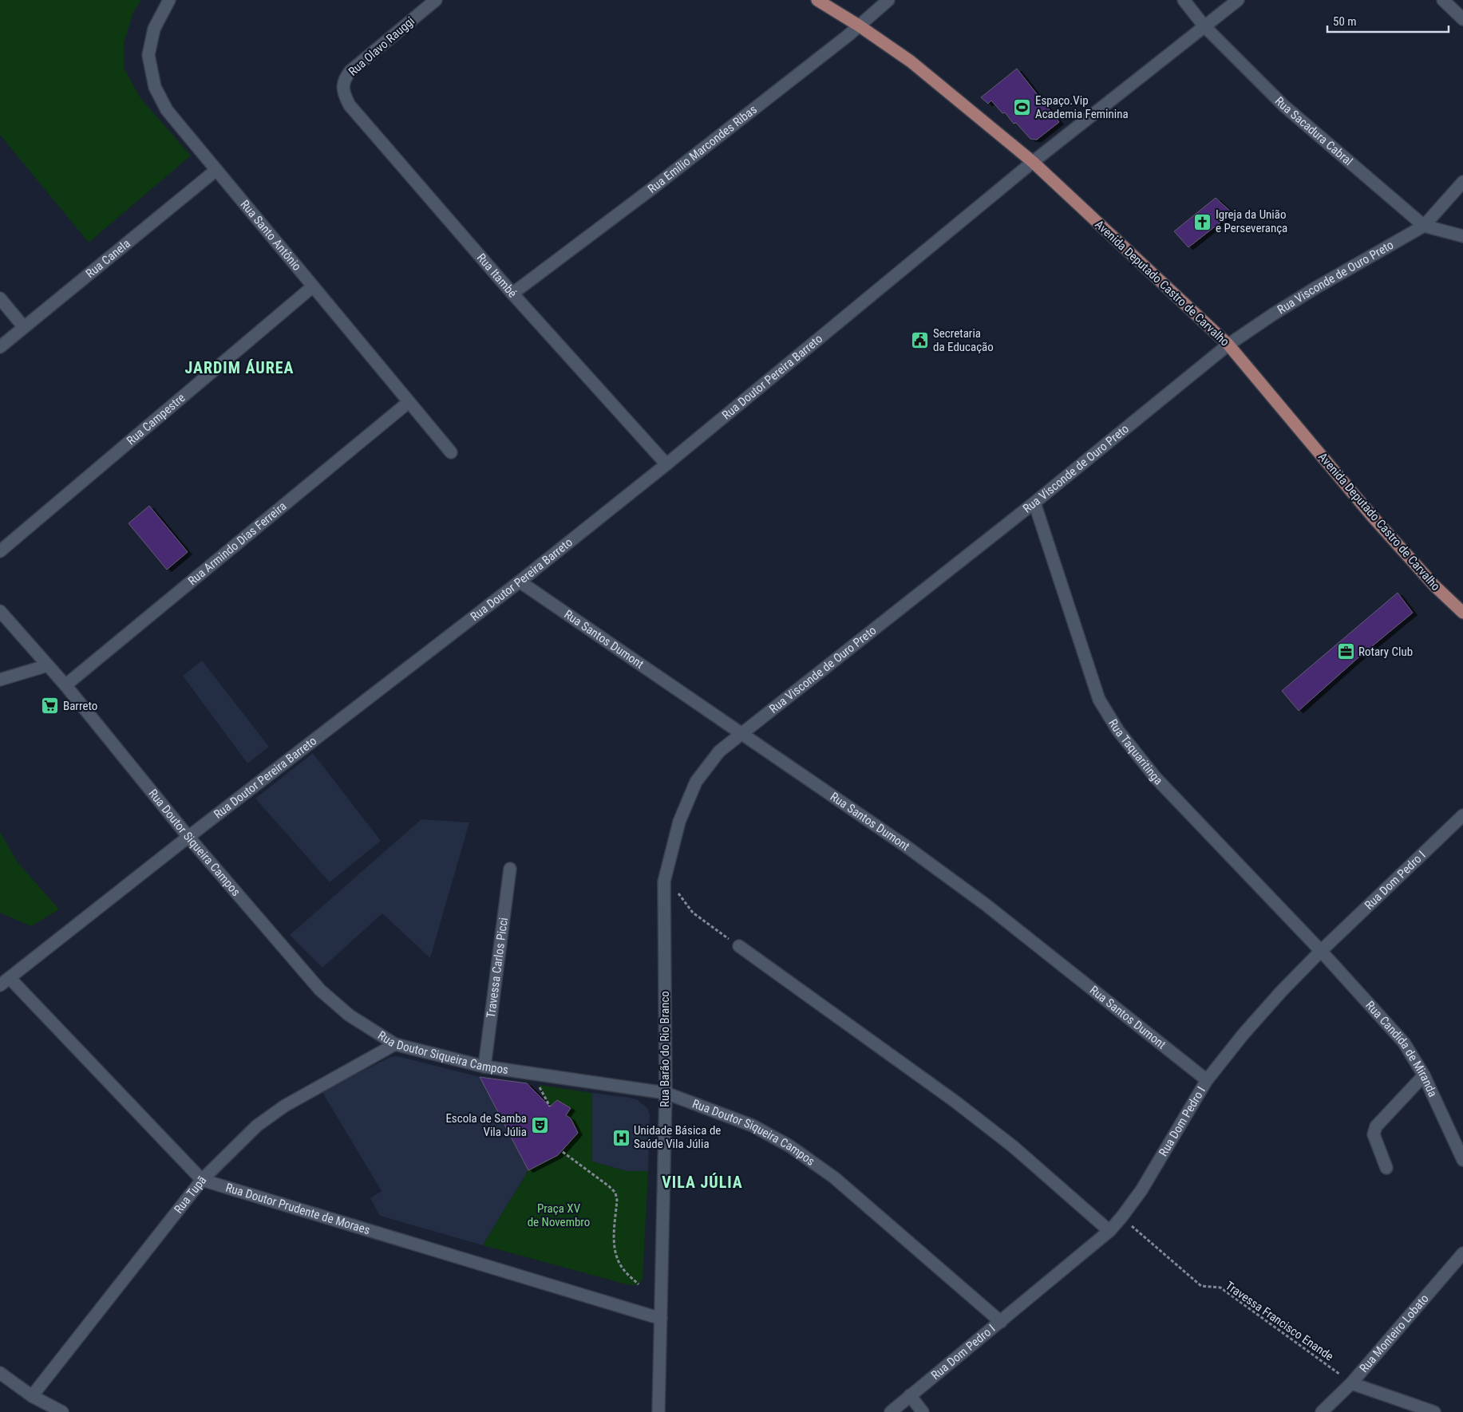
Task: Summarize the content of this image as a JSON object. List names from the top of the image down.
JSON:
{
  "streets": {
    "main road": ["Avenida Deputado Castro de Carvalho"],
    "street": [
      "Rua Olavo Rauggi",
      "Rua Sacadura Cabral",
      "Rua Emílio Marcondes Ribas",
      "Rua Santo Antônio",
      "Rua Canela",
      "Rua Itambé",
      "Rua Visconde de Ouro Preto",
      "Rua Doutor Pereira Barreto",
      "Rua Campestre",
      "Rua Armindo Dias Ferreira",
      "Rua Santos Dumont",
      "Rua Taquaritinga",
      "Rua Doutor Siqueira Campos",
      "Rua Dom Pedro I",
      "Travessa Carlos Picci",
      "Rua Barão do Rio Branco",
      "Rua Candida de Miranda",
      "Rua Tupã",
      "Rua Doutor Prudente de Moraes",
      "Rua Monteiro Lobato"
    ],
    "path": ["Travessa Francisco Enande"]
  },
  "crossings": [
    ["Rua Olavo Rauggi", "Rua Itambé"],
    ["Rua Sacadura Cabral", "Rua Visconde de Ouro Preto"],
    ["Rua Sacadura Cabral", "Rua Doutor Pereira Barreto"],
    ["Rua Emílio Marcondes Ribas", "Rua Itambé"],
    ["Rua Emílio Marcondes Ribas", "Avenida Deputado Castro de Carvalho"],
    ["Rua Santo Antônio", "Rua Canela"],
    ["Rua Santo Antônio", "Rua Campestre"],
    ["Rua Santo Antônio", "Rua Armindo Dias Ferreira"],
    ["Rua Itambé", "Rua Doutor Pereira Barreto"],
    ["Rua Visconde de Ouro Preto", "Avenida Deputado Castro de Carvalho"],
    ["Rua Visconde de Ouro Preto", "Rua Santos Dumont"],
    ["Rua Visconde de Ouro Preto", "Rua Taquaritinga"],
    ["Rua Visconde de Ouro Preto", "Rua Barão do Rio Branco"],
    ["Avenida Deputado Castro de Carvalho", "Rua Doutor Pereira Barreto"],
    ["Rua Doutor Pereira Barreto", "Rua Santos Dumont"],
    ["Rua Doutor Pereira Barreto", "Rua Doutor Siqueira Campos"],
    ["Rua Doutor Pereira Barreto", "Rua Doutor Prudente de Moraes"],
    ["Rua Armindo Dias Ferreira", "Rua Doutor Siqueira Campos"],
    ["Rua Santos Dumont", "Rua Dom Pedro I"],
    ["Rua Santos Dumont", "Rua Barão do Rio Branco"],
    ["Rua Taquaritinga", "Rua Dom Pedro I"],
    ["Rua Taquaritinga", "Rua Candida de Miranda"],
    ["Rua Doutor Siqueira Campos", "Rua Dom Pedro I"],
    ["Rua Doutor Siqueira Campos", "Travessa Carlos Picci"],
    ["Rua Doutor Siqueira Campos", "Rua Barão do Rio Branco"],
    ["Rua Doutor Siqueira Campos", "Rua Tupã"],
    ["Rua Dom Pedro I", "Rua Candida de Miranda"],
    ["Rua Dom Pedro I", "Travessa Francisco Enande"],
    ["Rua Barão do Rio Branco", "Rua Doutor Prudente de Moraes"],
    ["Rua Tupã", "Rua Doutor Prudente de Moraes"],
    ["Travessa Francisco Enande", "Rua Monteiro Lobato"]
  ],
  "districts": ["JARDIM ÁUREA", "VILA JÚLIA"],
  "parks": ["Praça XV de Novembro"],
  "places": {
    "sports": ["Espaço.Vip Academia Feminina"],
    "church": ["Igreja da União e Perseverança"],
    "public building": ["Secretaria da Educação"],
    "office": ["Rotary Club"],
    "supermarket": ["Barreto"],
    "theatre": ["Escola de Samba Vila Júlia"],
    "hospital": ["Unidade Básica de Saúde Vila Júlia"]
  },
  "scale_bar": "50 m"
}
